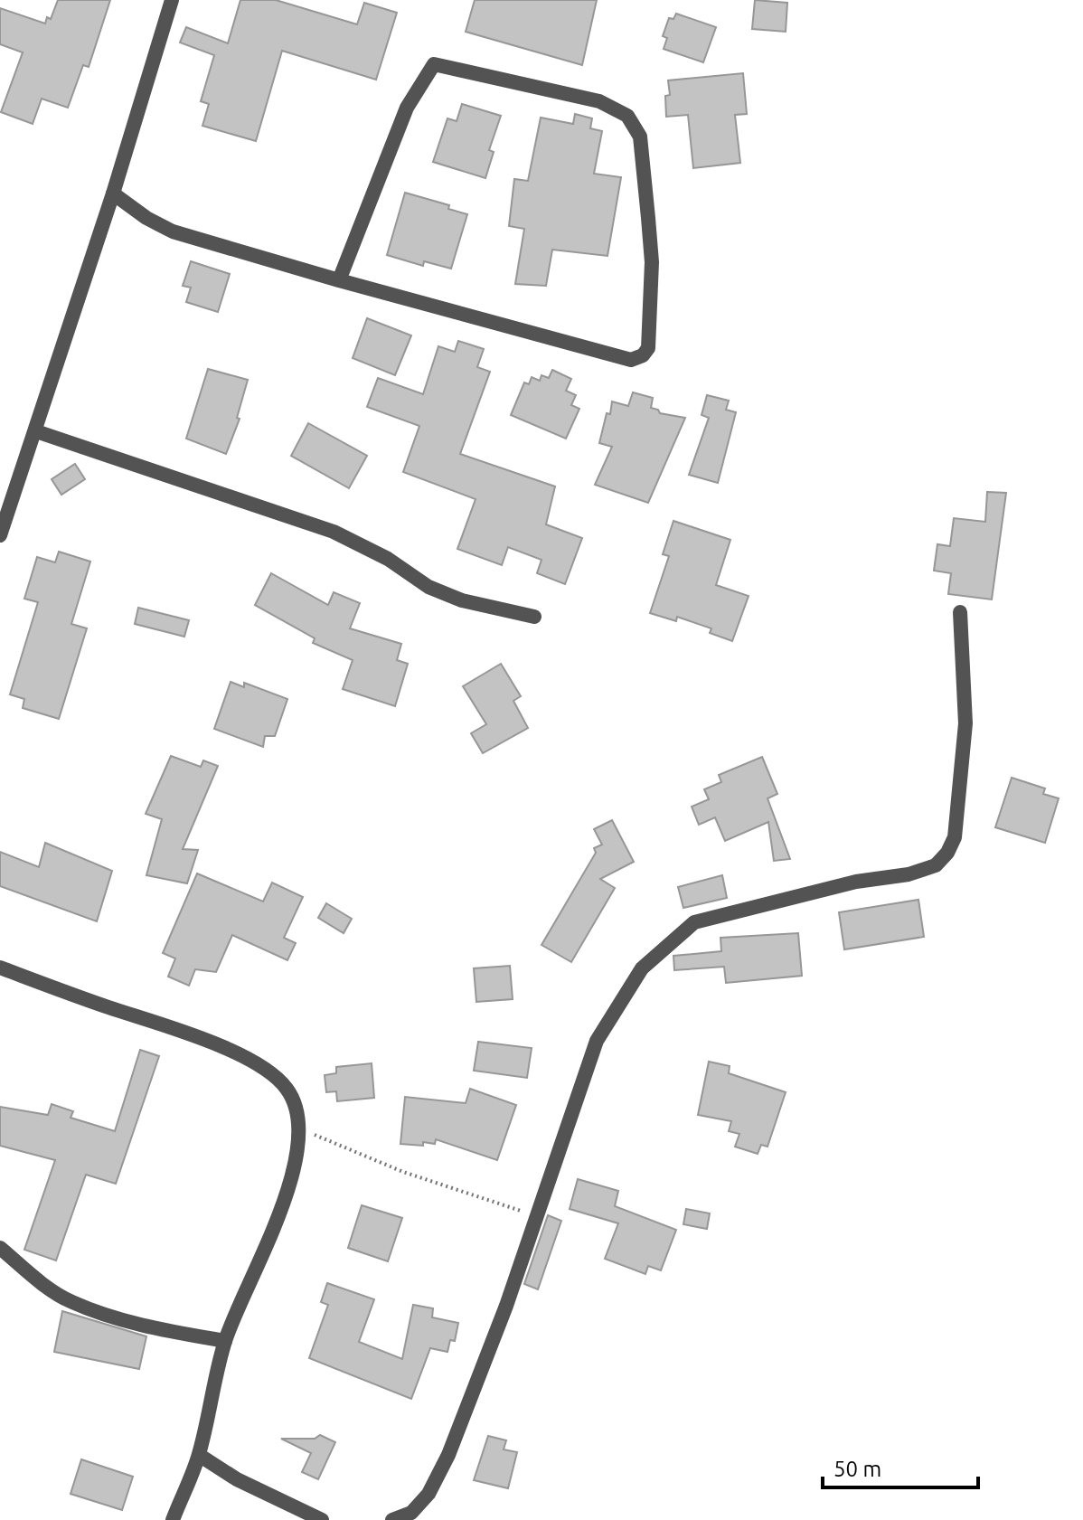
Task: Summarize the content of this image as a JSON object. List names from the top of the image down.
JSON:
{
  "scale_bar": "50 m"
}
